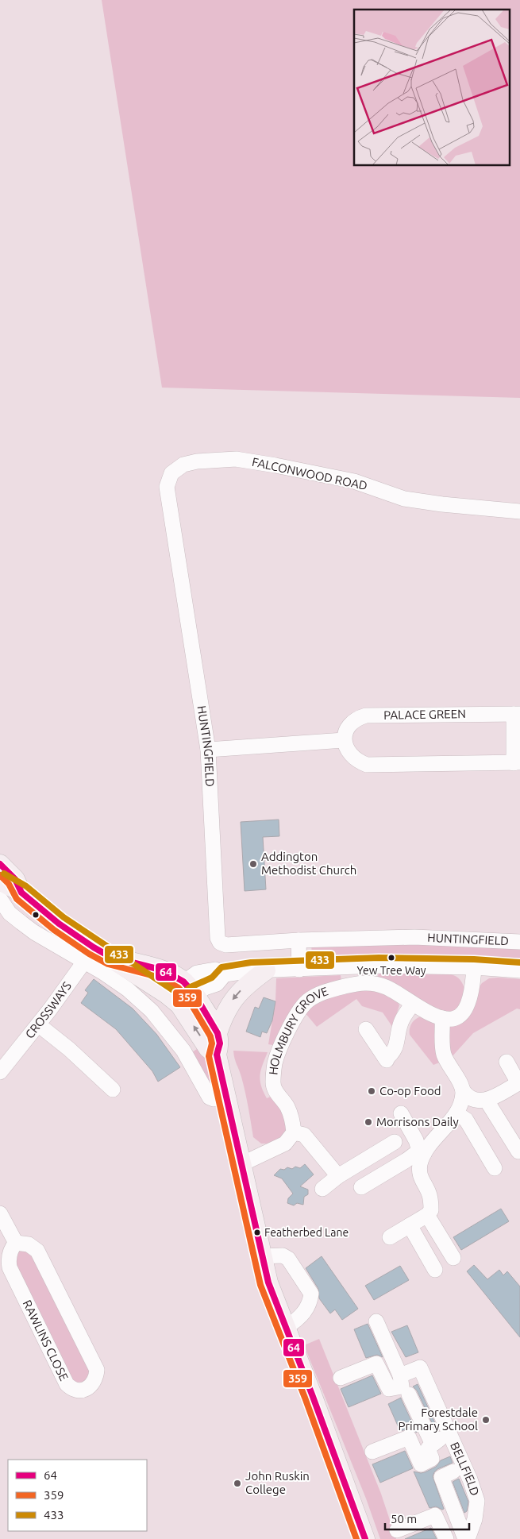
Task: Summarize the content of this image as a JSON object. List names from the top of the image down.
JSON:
{
  "streets": {
    "street": [
      "FALCONWOOD ROAD",
      "PALACE GREEN",
      "HUNTINGFIELD",
      "CROSSWAYS",
      "HOLMBURY GROVE",
      "RAWLINS CLOSE",
      "BELLFIELD"
    ]
  },
  "crossings": [
    ["FALCONWOOD ROAD", "HUNTINGFIELD"]
  ],
  "places": [
    "Addington Methodist Church",
    "Yew Tree Way",
    "Co-op Food",
    "Morrisons Daily",
    "Featherbed Lane",
    "Forestdale Primary School",
    "John Ruskin College"
  ],
  "lines": ["transit line 64", "transit line 433", "transit line 359"],
  "legend": ["64", "359", "433"],
  "scale_bar": "50 m"
}
